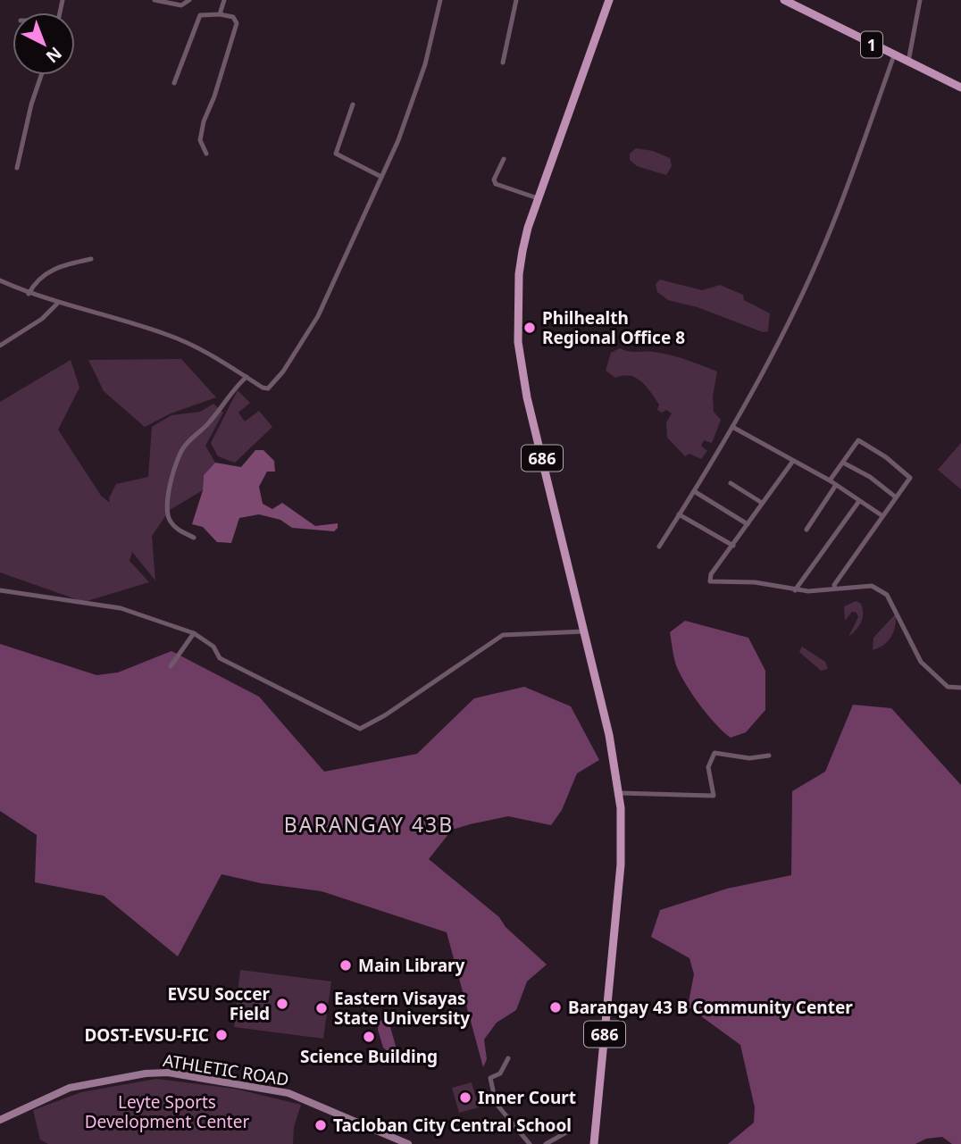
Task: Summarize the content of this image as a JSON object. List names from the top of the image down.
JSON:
{
  "streets": {
    "main road": ["1", "686"],
    "street": ["ATHLETIC ROAD"]
  },
  "districts": ["BARANGAY 43B"],
  "parks": ["Leyte Sports Development Center"],
  "places": [
    "Philhealth Regional Office 8",
    "Main Library",
    "EVSU Soccer Field",
    "Barangay 43 B Community Center",
    "Eastern Visayas State University",
    "DOST-EVSU-FIC",
    "Science Building",
    "Inner Court",
    "Tacloban City Central School"
  ],
  "north": "bottom right"
}
